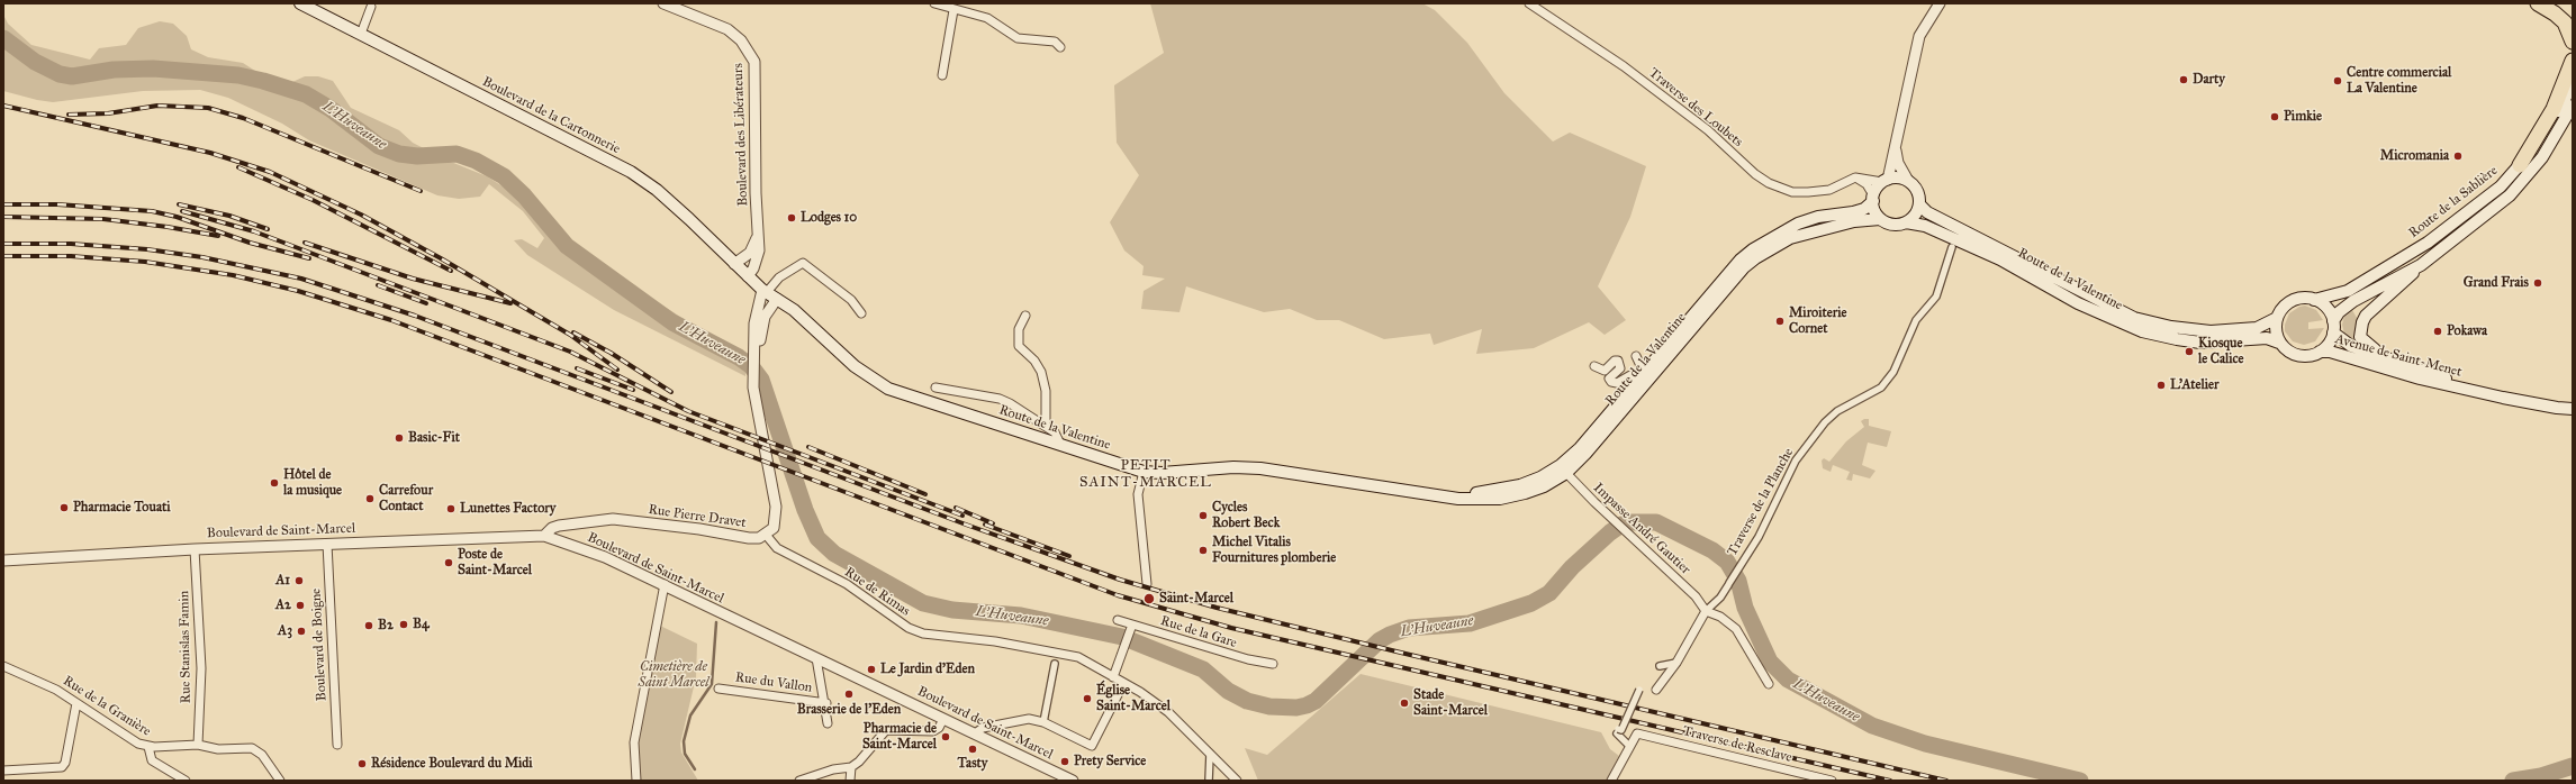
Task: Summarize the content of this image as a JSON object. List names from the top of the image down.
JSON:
{
  "streets": {
    "main road": [
      "Boulevard de la Cartonnerie",
      "Route de la Sablière",
      "Route de la Valentine",
      "Avenue de Saint-Menet"
    ],
    "street": [
      "Traverse des Loubets",
      "Boulevard des Libérateurs",
      "Traverse de la Planche",
      "Rue Pierre Dravet",
      "Impasse André Gautier",
      "Boulevard de Saint-Marcel",
      "Rue de Rimas",
      "Rue de la Gare",
      "Boulevard de Boigne",
      "Rue Stanislas Famin",
      "Rue du Vallon",
      "Rue de la Granière",
      "Traverse de Resclave"
    ]
  },
  "crossings": [
    ["Boulevard de la Cartonnerie", "Boulevard des Libérateurs"],
    ["Boulevard de la Cartonnerie", "Route de la Valentine"],
    ["Route de la Sablière", "Route de la Valentine"],
    ["Route de la Sablière", "Avenue de Saint-Menet"],
    ["Route de la Valentine", "Avenue de Saint-Menet"],
    ["Route de la Valentine", "Impasse André Gautier"],
    ["Traverse de la Planche", "Impasse André Gautier"],
    ["Rue Pierre Dravet", "Boulevard de Saint-Marcel"],
    ["Rue Pierre Dravet", "Rue de Rimas"],
    ["Boulevard de Saint-Marcel", "Boulevard de Boigne"],
    ["Boulevard de Saint-Marcel", "Rue Stanislas Famin"]
  ],
  "districts": ["PETIT SAINT-MARCEL"],
  "water": ["L'Huveaune"],
  "parks": ["Cimetière de Saint Marcel"],
  "places": [
    "Darty",
    "Centre commercial La Valentine",
    "Pimkie",
    "Micromania",
    "Lodges 10",
    "Grand Frais",
    "Miroiterie Cornet",
    "Pokawa",
    "Kiosque le Calice",
    "L'Atelier",
    "Basic-Fit",
    "Hôtel de la musique",
    "Carrefour Contact",
    "Pharmacie Touati",
    "Lunettes Factory",
    "Cycles Robert Beck",
    "Michel Vitalis Fournitures plomberie",
    "Poste de Saint-Marcel",
    "A1",
    "Saint-Marcel",
    "A2",
    "B4",
    "B2",
    "A3",
    "Le Jardin d'Eden",
    "Brasserie de l'Eden",
    "Église Saint-Marcel",
    "Stade Saint-Marcel",
    "Pharmacie de Saint-Marcel",
    "Tasty",
    "Prety Service",
    "Résidence Boulevard du Midi"
  ]
}
